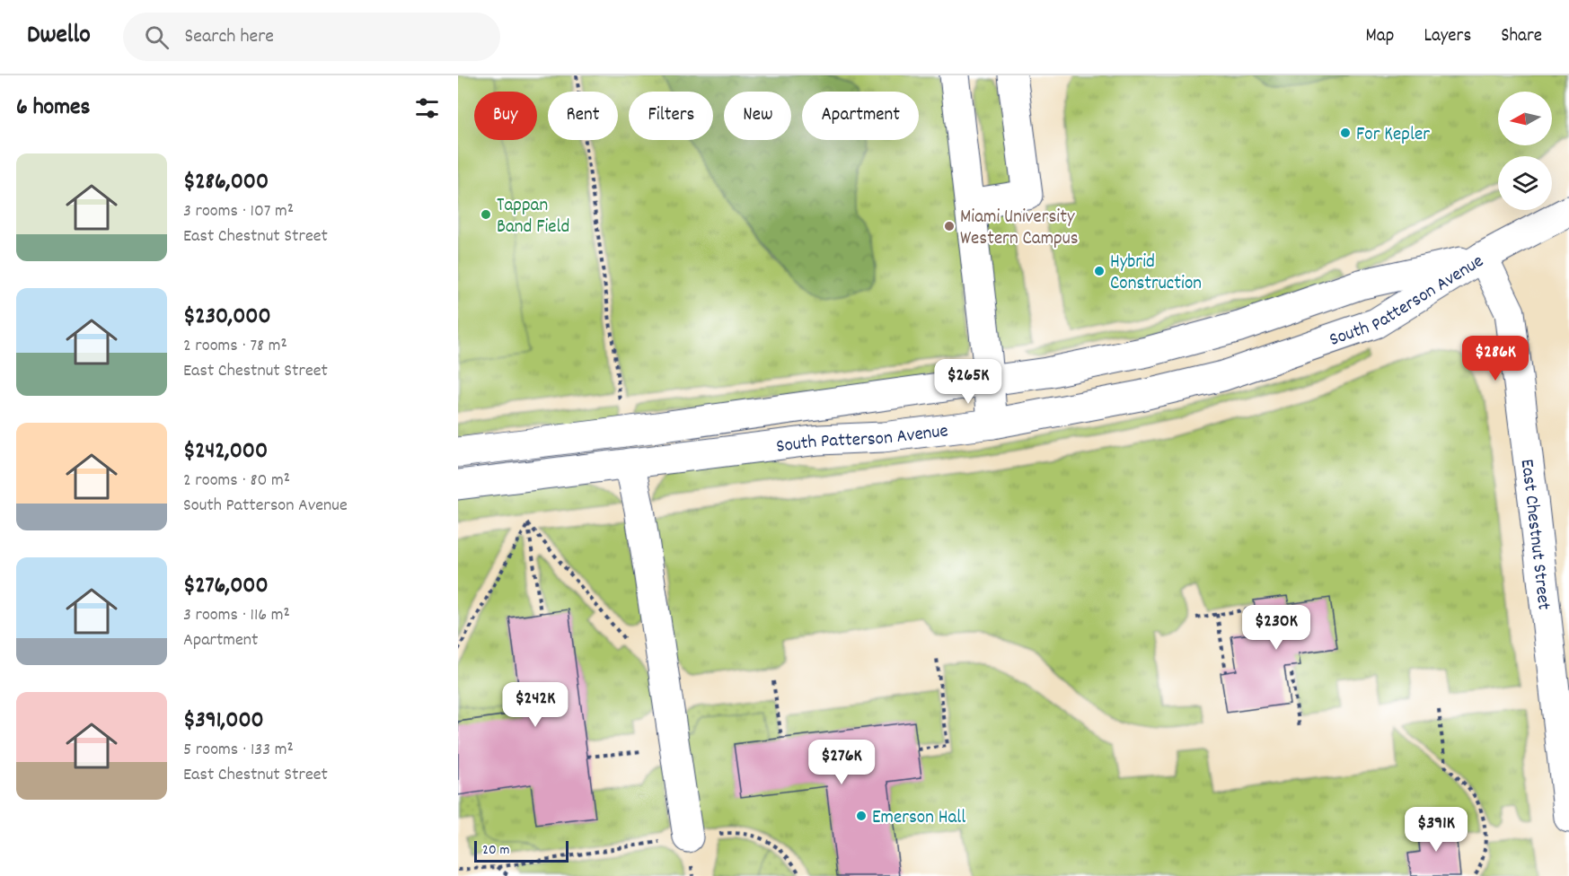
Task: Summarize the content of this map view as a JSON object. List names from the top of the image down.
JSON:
{
  "streets": {
    "main road": ["South Patterson Avenue", "East Chestnut Street"]
  },
  "crossings": [
    ["South Patterson Avenue", "East Chestnut Street"]
  ],
  "places": [
    "For Kepler",
    "Tappan Band Field",
    "Miami University Western Campus",
    "Hybrid Construction",
    "Emerson Hall"
  ],
  "scale_bar": "20 m",
  "north": "left",
  "page": {
    "header": "Dwello",
    "search": "Search here",
    "nav": ["Map", "Layers", "Share"],
    "heading": "6 homes",
    "chip": [
      "Buy",
      "Rent",
      "Filters",
      "New",
      "Apartment"
    ],
    "list": [
      {
        "name": "$286,000",
        "note": "3 rooms · 107 m² · East Chestnut Street"
      },
      {
        "name": "$230,000",
        "note": "2 rooms · 78 m² · East Chestnut Street"
      },
      {
        "name": "$242,000",
        "note": "2 rooms · 80 m² · South Patterson Avenue"
      },
      {
        "name": "$276,000",
        "note": "3 rooms · 116 m² · Apartment"
      },
      {
        "name": "$391,000",
        "note": "5 rooms · 133 m² · East Chestnut Street"
      }
    ],
    "price": [
      "$286K",
      "$265K",
      "$230K",
      "$242K",
      "$276K",
      "$391K"
    ],
    "scale": "20 m"
  }
}
